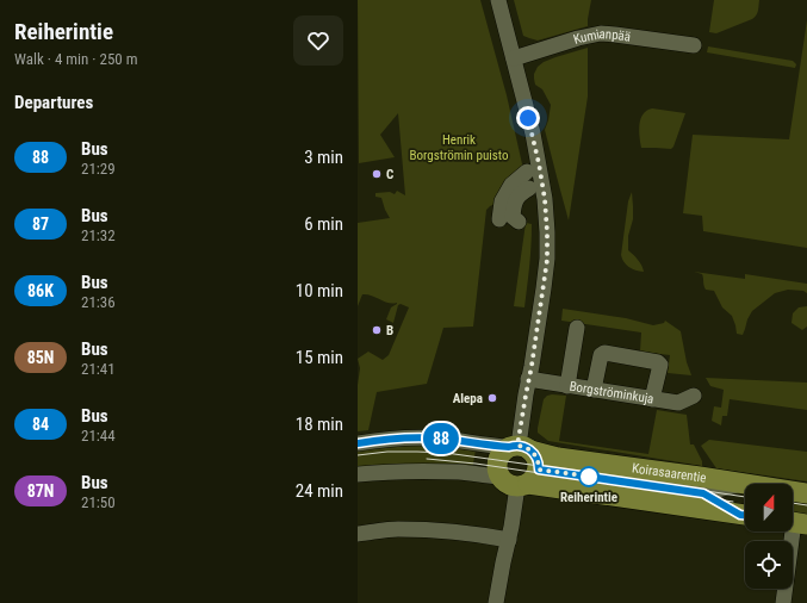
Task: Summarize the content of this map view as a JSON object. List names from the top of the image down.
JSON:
{
  "streets": {
    "main road": ["Koirasaarentie"],
    "street": ["Kumianpää", "Borgströminkuja"]
  },
  "parks": ["Henrik Borgströmin puisto"],
  "places": [
    "C",
    "B",
    "Alepa",
    "Reiherintie"
  ],
  "lines": ["bus line 88"],
  "north": "top",
  "page": {
    "heading": [
      ["Reiherintie", "Walk · 4 min · 250 m"],
      "Departures"
    ],
    "on_map": "88",
    "list": [
      {
        "mark": "88",
        "name": "Bus",
        "note": "21:29",
        "value": "3 min"
      },
      {
        "mark": "87",
        "name": "Bus",
        "note": "21:32",
        "value": "6 min"
      },
      {
        "mark": "86K",
        "name": "Bus",
        "note": "21:36",
        "value": "10 min"
      },
      {
        "mark": "85N",
        "name": "Bus",
        "note": "21:41",
        "value": "15 min"
      },
      {
        "mark": "84",
        "name": "Bus",
        "note": "21:44",
        "value": "18 min"
      },
      {
        "mark": "87N",
        "name": "Bus",
        "note": "21:50",
        "value": "24 min"
      }
    ]
  }
}
